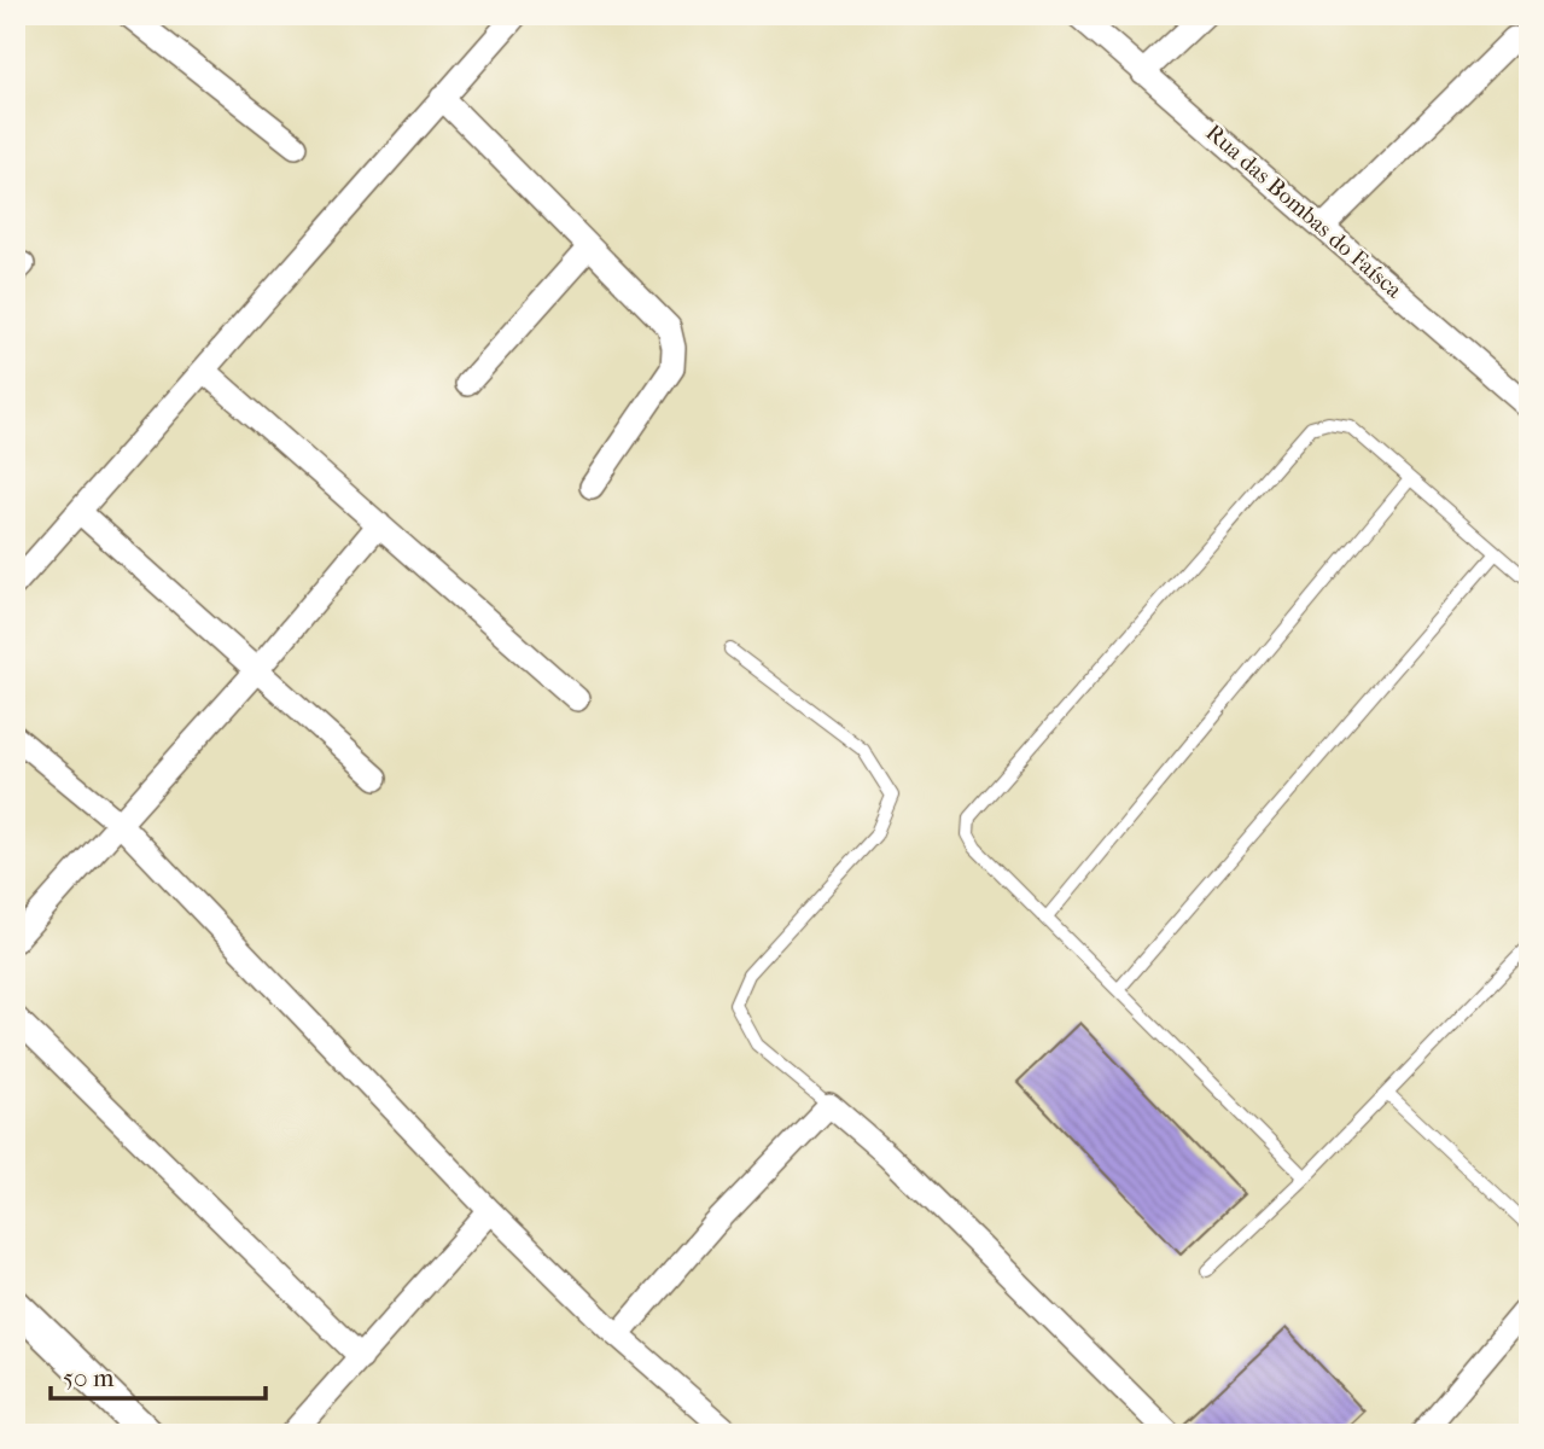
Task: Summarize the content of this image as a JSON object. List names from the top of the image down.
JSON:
{
  "streets": {
    "street": ["Rua das Bombas do Faísca"]
  },
  "scale_bar": "50 m"
}
